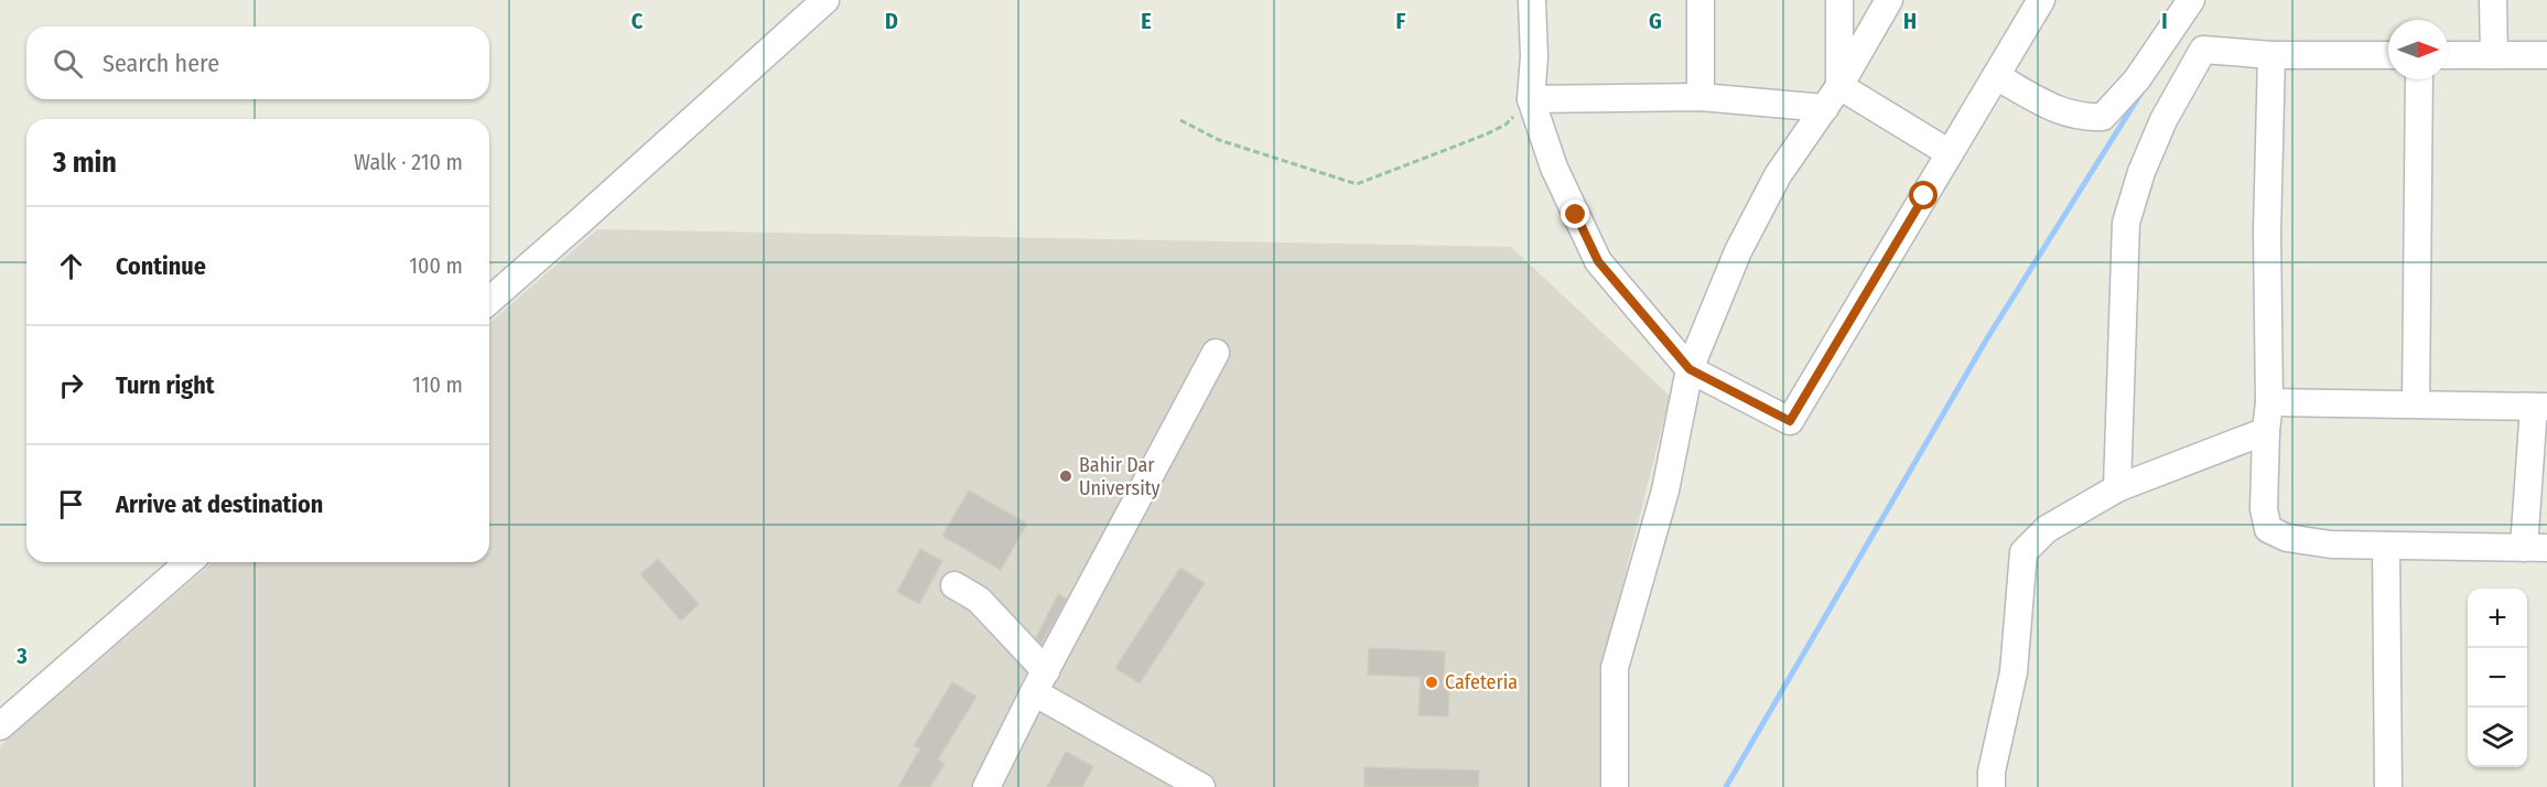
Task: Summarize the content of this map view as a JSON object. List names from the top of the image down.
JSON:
{
  "places": ["Bahir Dar University", "Cafeteria"],
  "north": "right",
  "page": {
    "search": "Search here",
    "heading": ["3 min", "Walk · 210 m"],
    "list": [
      ["Continue", "100 m"],
      ["Turn right", "110 m"],
      "Arrive at destination"
    ],
    "map_buttons": ["+", "−"]
  },
  "grid": {
    "columns": [
      "C",
      "D",
      "E",
      "F",
      "G",
      "H",
      "I"
    ],
    "rows": ["3"]
  }
}
